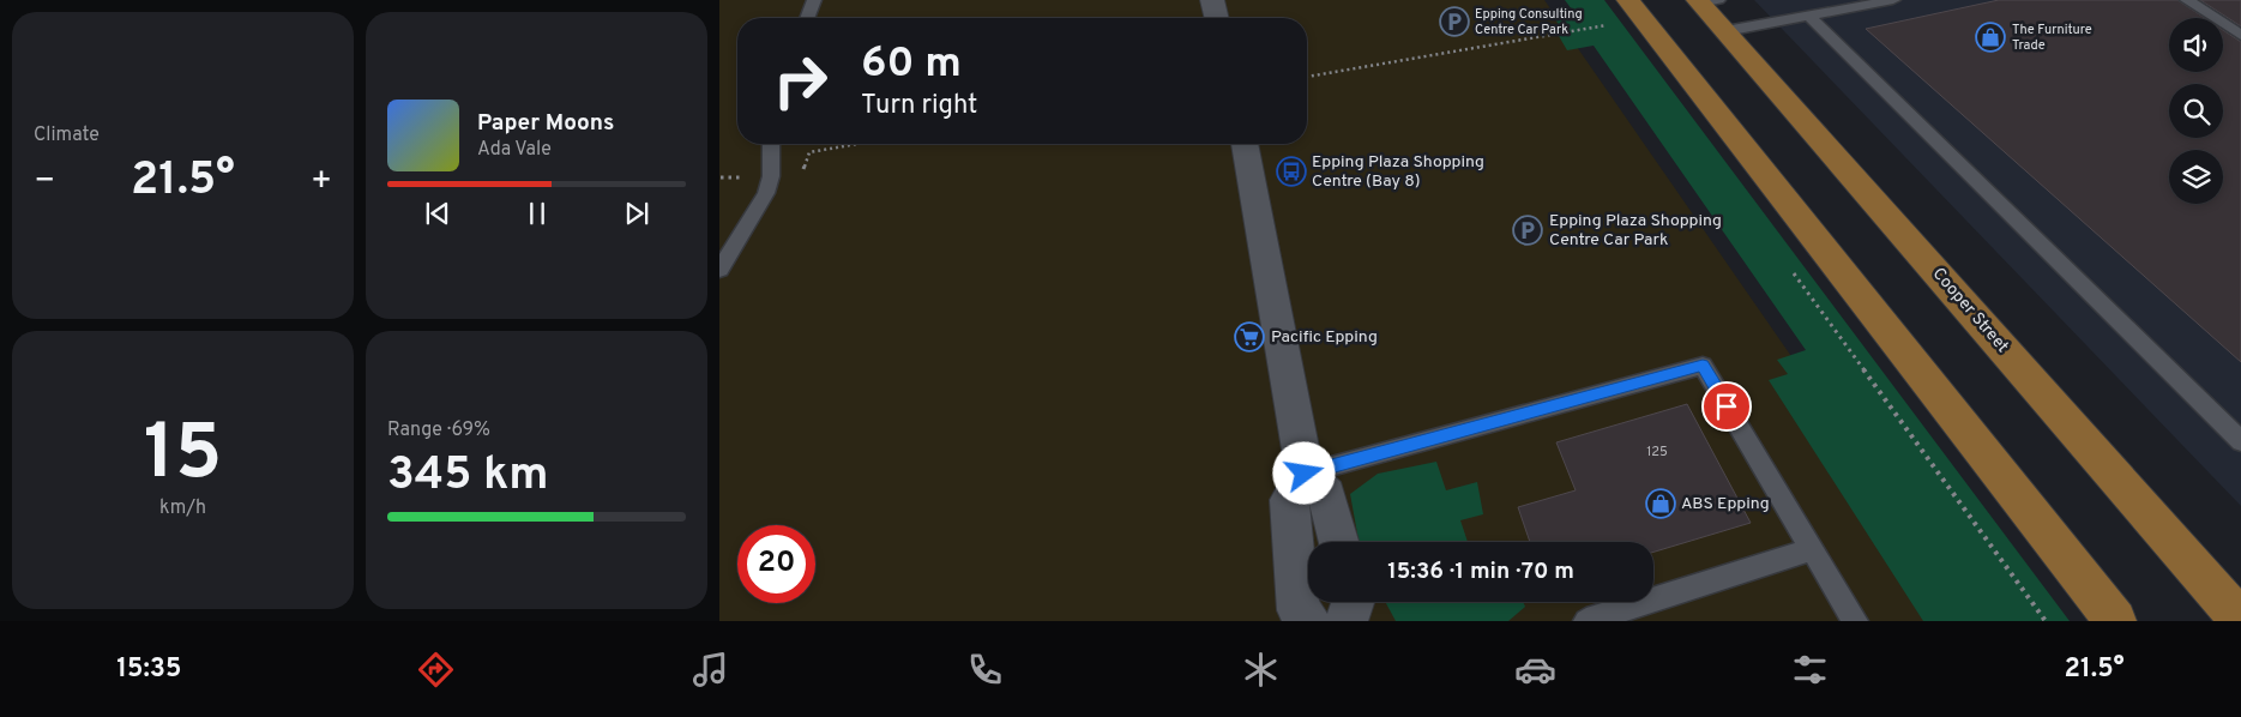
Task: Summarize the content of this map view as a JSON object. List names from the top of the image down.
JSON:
{
  "streets": {
    "main road": ["Cooper Street"]
  },
  "places": {
    "parking": ["Epping Consulting Centre Car Park", "Epping Plaza Shopping Centre Car Park"],
    "shop": ["The Furniture Trade", "ABS Epping"],
    "bus stop": ["Epping Plaza Shopping Centre (Bay 8)"],
    "supermarket": ["Pacific Epping"]
  },
  "house_numbers": ["125"],
  "page": {
    "tile": [
      "Climate",
      ["15", "km/h"],
      ["Range · 69%", "345 km"]
    ],
    "turn": ["60 m", "Turn right"],
    "song": ["Paper Moons", "Ada Vale"],
    "heat": ["−", "21.5°", "+"],
    "limit": "20",
    "trip": "15:36 · 1 min · 70 m",
    "tabs": ["15:35", "21.5°"]
  }
}
